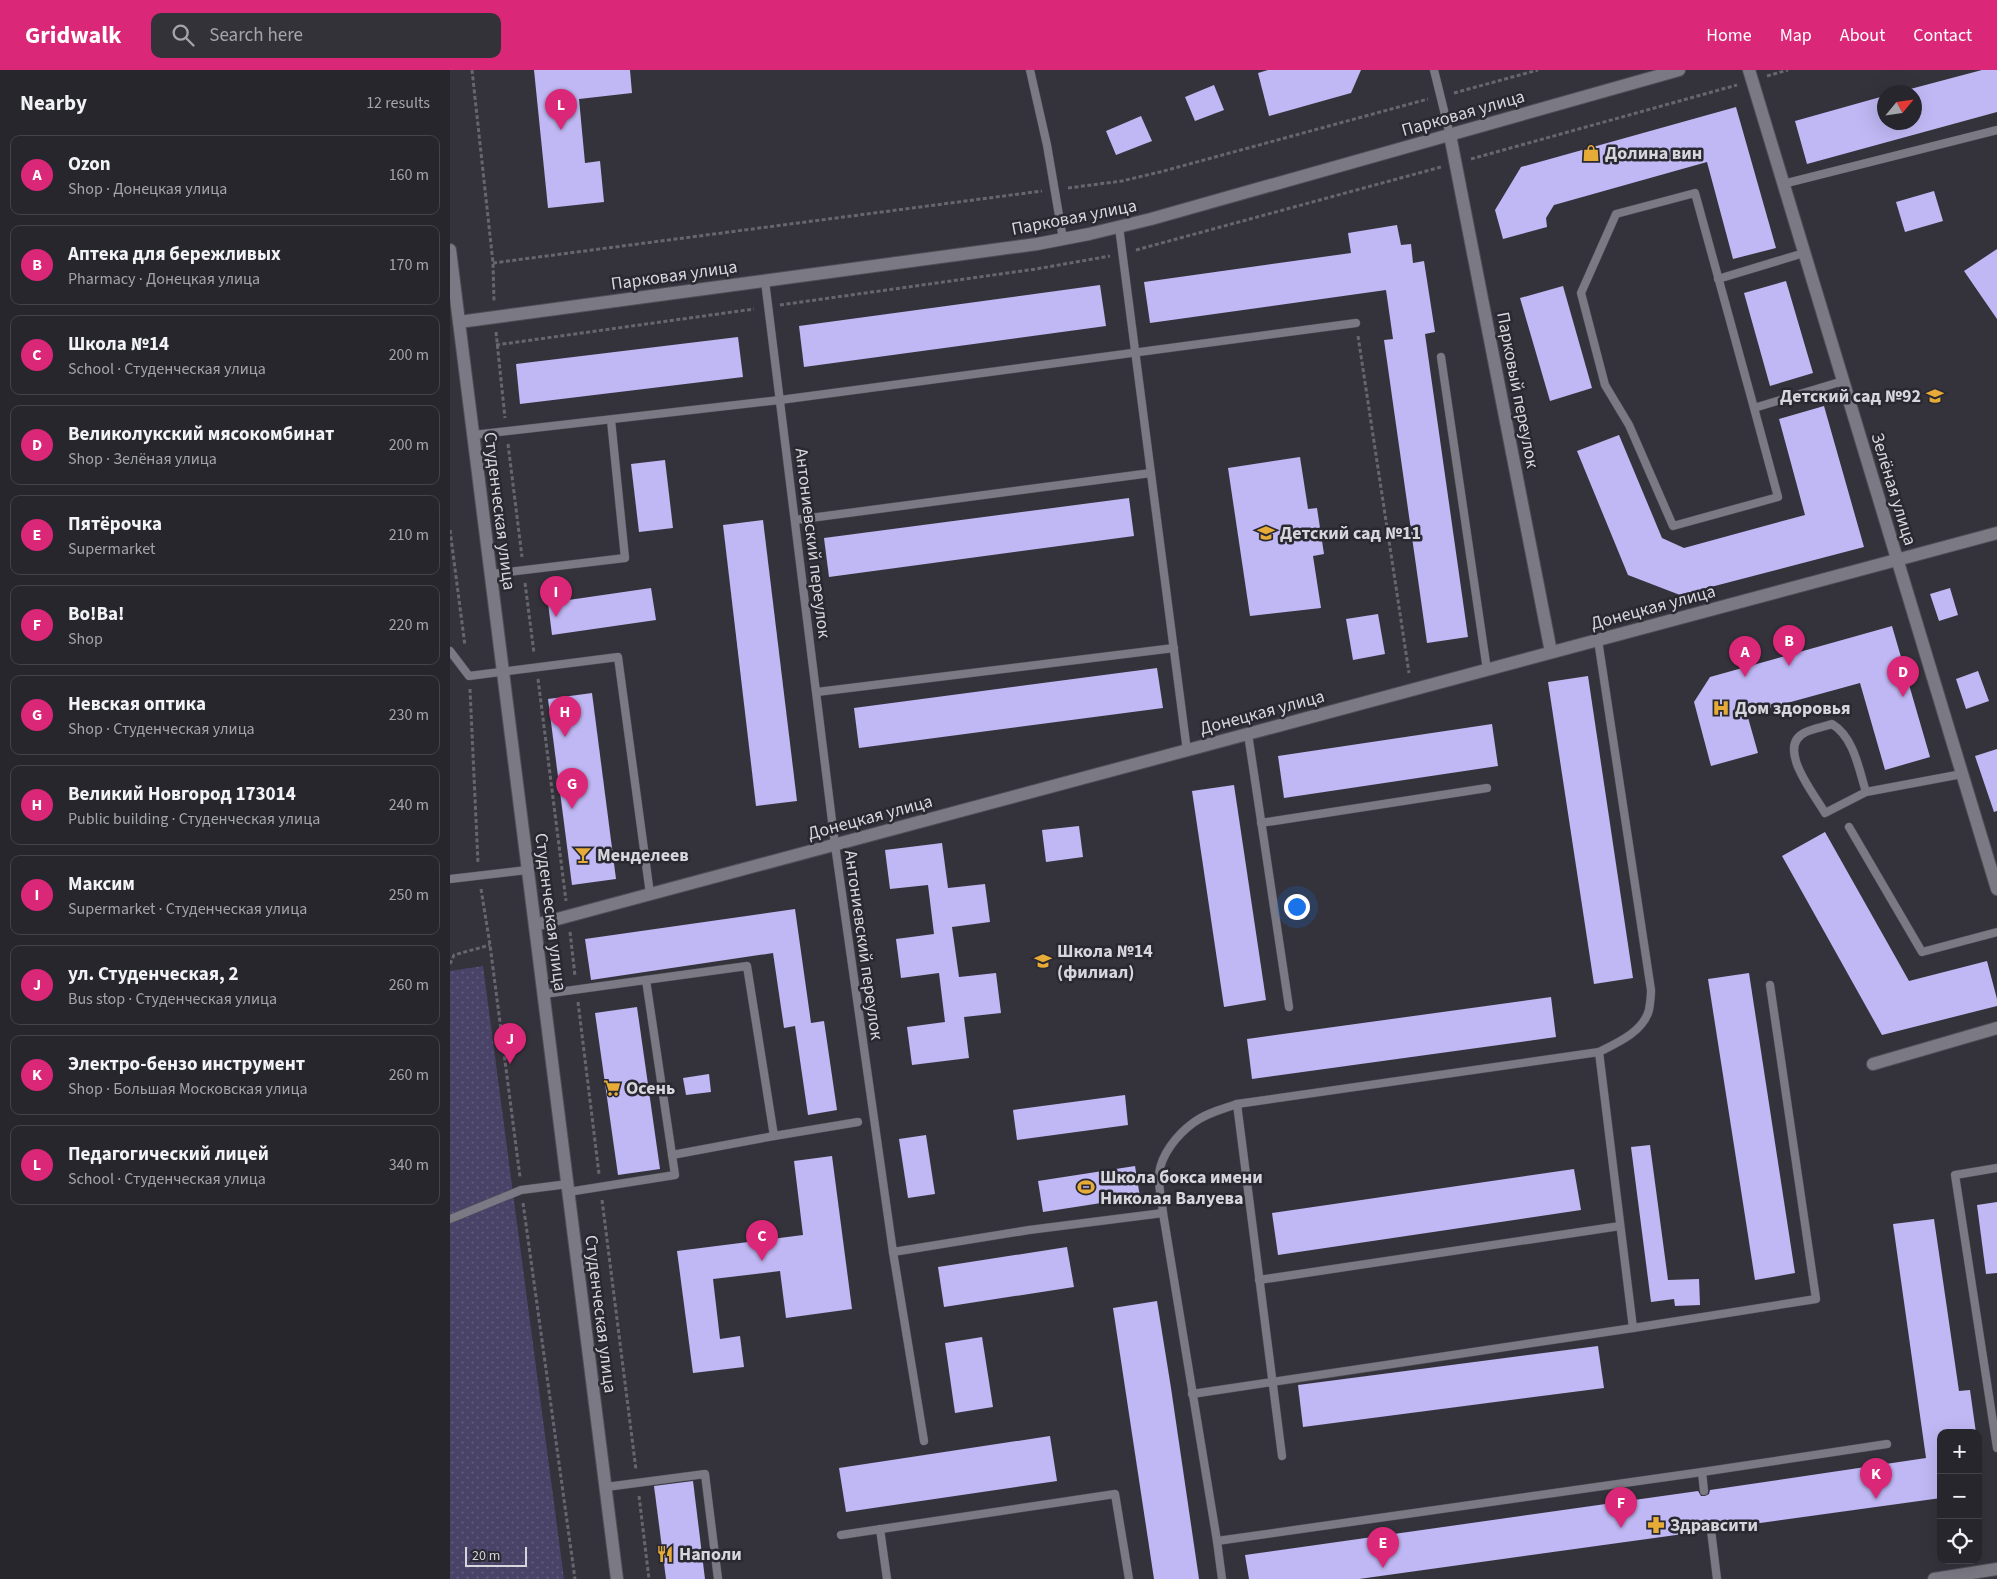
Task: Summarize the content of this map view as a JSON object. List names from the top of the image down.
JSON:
{
  "streets": {
    "street": [
      "Парковая улица",
      "Парковый переулок",
      "Зелёная улица",
      "Студенческая улица",
      "Донецкая улица"
    ],
    "lane": ["Антониевский переулок"]
  },
  "crossings": [
    ["Парковая улица", "Парковый переулок"],
    ["Парковая улица", "Студенческая улица"],
    ["Парковая улица", "Антониевский переулок"],
    ["Парковый переулок", "Донецкая улица"],
    ["Зелёная улица", "Донецкая улица"],
    ["Студенческая улица", "Донецкая улица"],
    ["Антониевский переулок", "Донецкая улица"]
  ],
  "places": {
    "shop": ["Долина вин"],
    "school or university": ["Детский сад №92", "Детский сад №11", "Школа №14 (филиал)"],
    "hospital": ["Дом здоровья"],
    "bar": ["Менделеев"],
    "supermarket": ["Осень"],
    "sports": ["Школа бокса имени Николая Валуева"],
    "pharmacy": ["Здравсити"],
    "restaurant": ["Наполи"]
  },
  "scale_bar": "20 m",
  "north": "top right",
  "page": {
    "header": "Gridwalk",
    "search": "Search here",
    "nav": [
      "Home",
      "Map",
      "About",
      "Contact"
    ],
    "heading": ["Nearby", "12 results"],
    "pins": [
      "L",
      "I",
      "B",
      "A",
      "D",
      "H",
      "G",
      "J",
      "C",
      "K",
      "F",
      "E"
    ],
    "list": [
      {
        "mark": "A",
        "name": "Ozon",
        "note": "Shop · Донецкая улица",
        "value": "160 m"
      },
      {
        "mark": "B",
        "name": "Аптека для бережливых",
        "note": "Pharmacy · Донецкая улица",
        "value": "170 m"
      },
      {
        "mark": "C",
        "name": "Школа №14",
        "note": "School · Студенческая улица",
        "value": "200 m"
      },
      {
        "mark": "D",
        "name": "Великолукский мясокомбинат",
        "note": "Shop · Зелёная улица",
        "value": "200 m"
      },
      {
        "mark": "E",
        "name": "Пятёрочка",
        "note": "Supermarket",
        "value": "210 m"
      },
      {
        "mark": "F",
        "name": "Во!Ва!",
        "note": "Shop",
        "value": "220 m"
      },
      {
        "mark": "G",
        "name": "Невская оптика",
        "note": "Shop · Студенческая улица",
        "value": "230 m"
      },
      {
        "mark": "H",
        "name": "Великий Новгород 173014",
        "note": "Public building · Студенческая улица",
        "value": "240 m"
      },
      {
        "mark": "I",
        "name": "Максим",
        "note": "Supermarket · Студенческая улица",
        "value": "250 m"
      },
      {
        "mark": "J",
        "name": "ул. Студенческая, 2",
        "note": "Bus stop · Студенческая улица",
        "value": "260 m"
      },
      {
        "mark": "K",
        "name": "Электро-бензо инструмент",
        "note": "Shop · Большая Московская улица",
        "value": "260 m"
      },
      {
        "mark": "L",
        "name": "Педагогический лицей",
        "note": "School · Студенческая улица",
        "value": "340 m"
      }
    ],
    "map_buttons": ["+", "−"],
    "scale": "20 m"
  }
}
